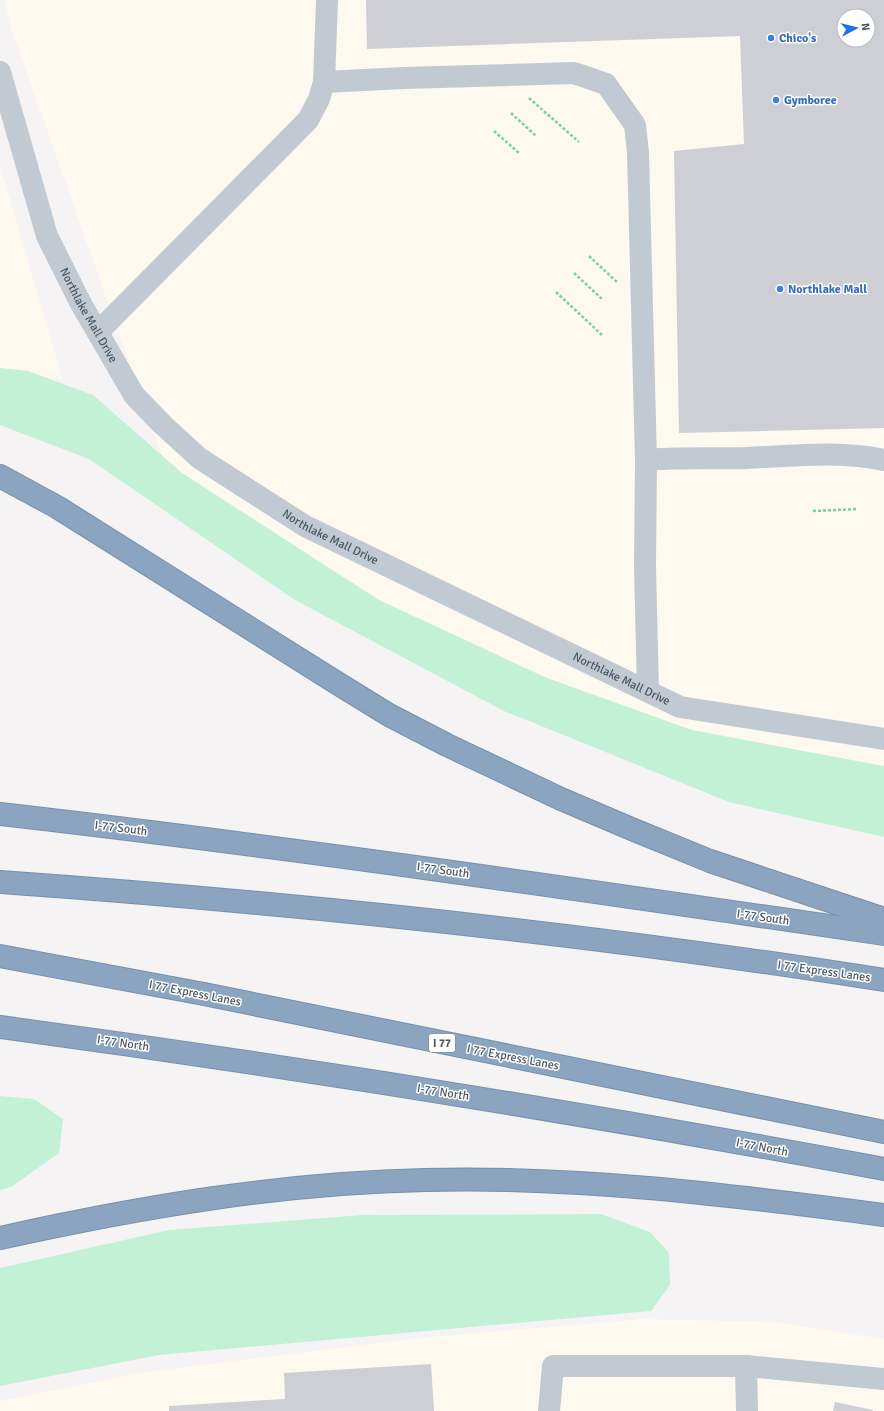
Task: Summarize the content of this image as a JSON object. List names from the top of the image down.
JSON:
{
  "streets": {
    "highway": [
      "I-77 South",
      "I 77 Express Lanes",
      "I-77 North",
      "I 77"
    ],
    "street": ["Northlake Mall Drive"]
  },
  "places": ["Chico's", "Gymboree", "Northlake Mall"],
  "north": "right"
}
